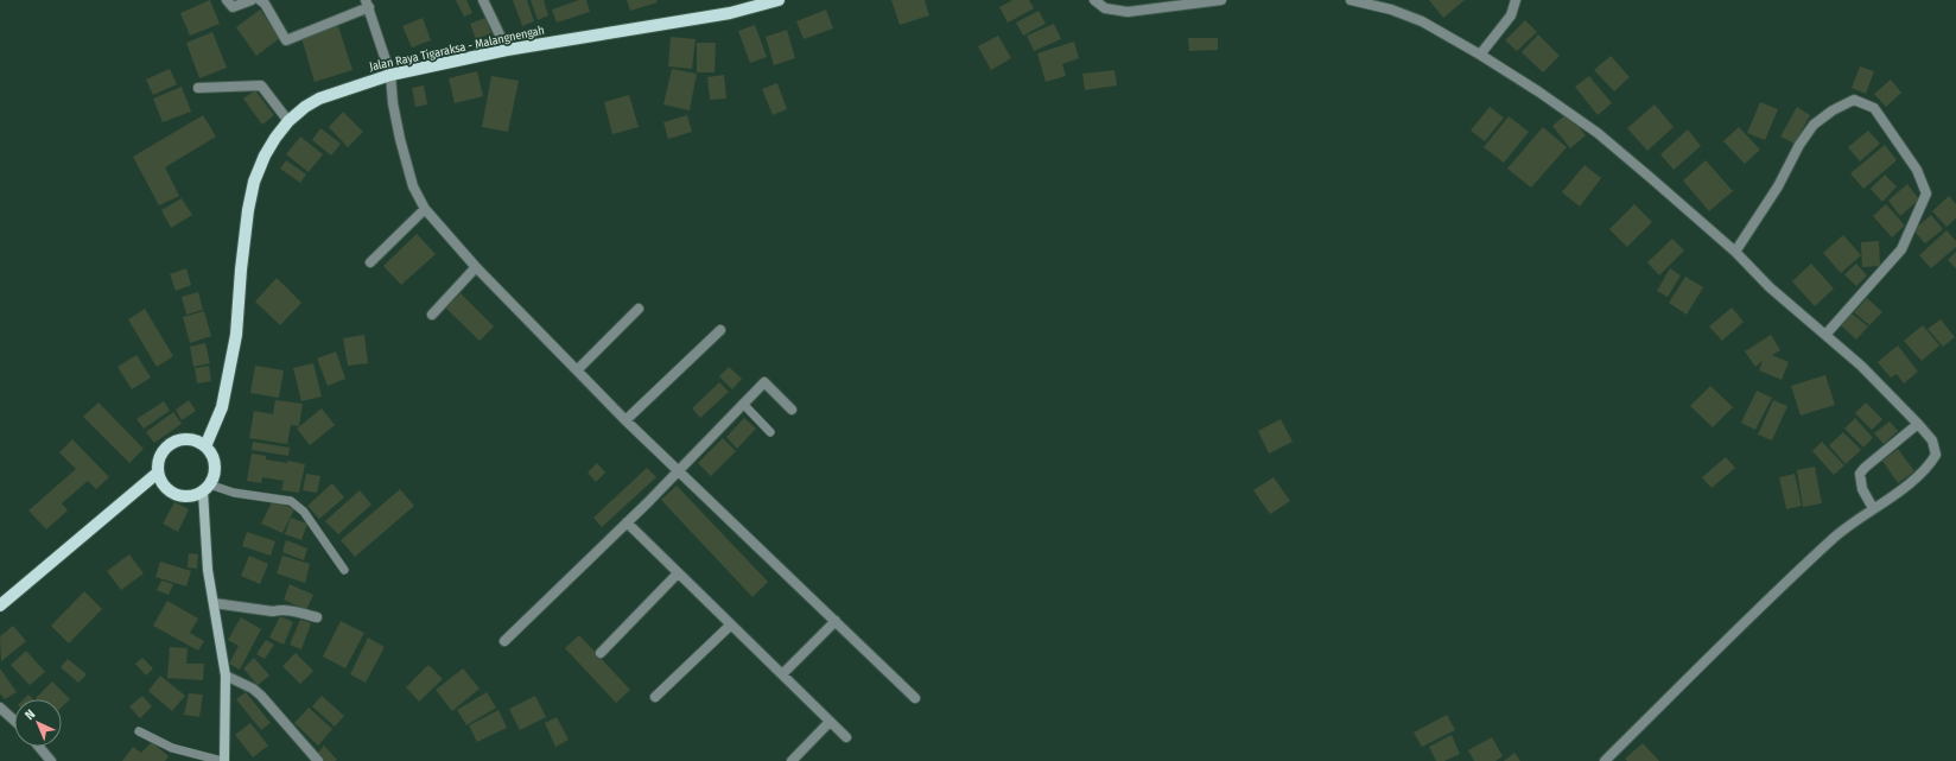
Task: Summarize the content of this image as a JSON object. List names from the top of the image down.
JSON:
{
  "streets": {
    "main road": ["Jalan Raya Tigaraksa - Malangnengah"]
  },
  "north": "top left"
}
